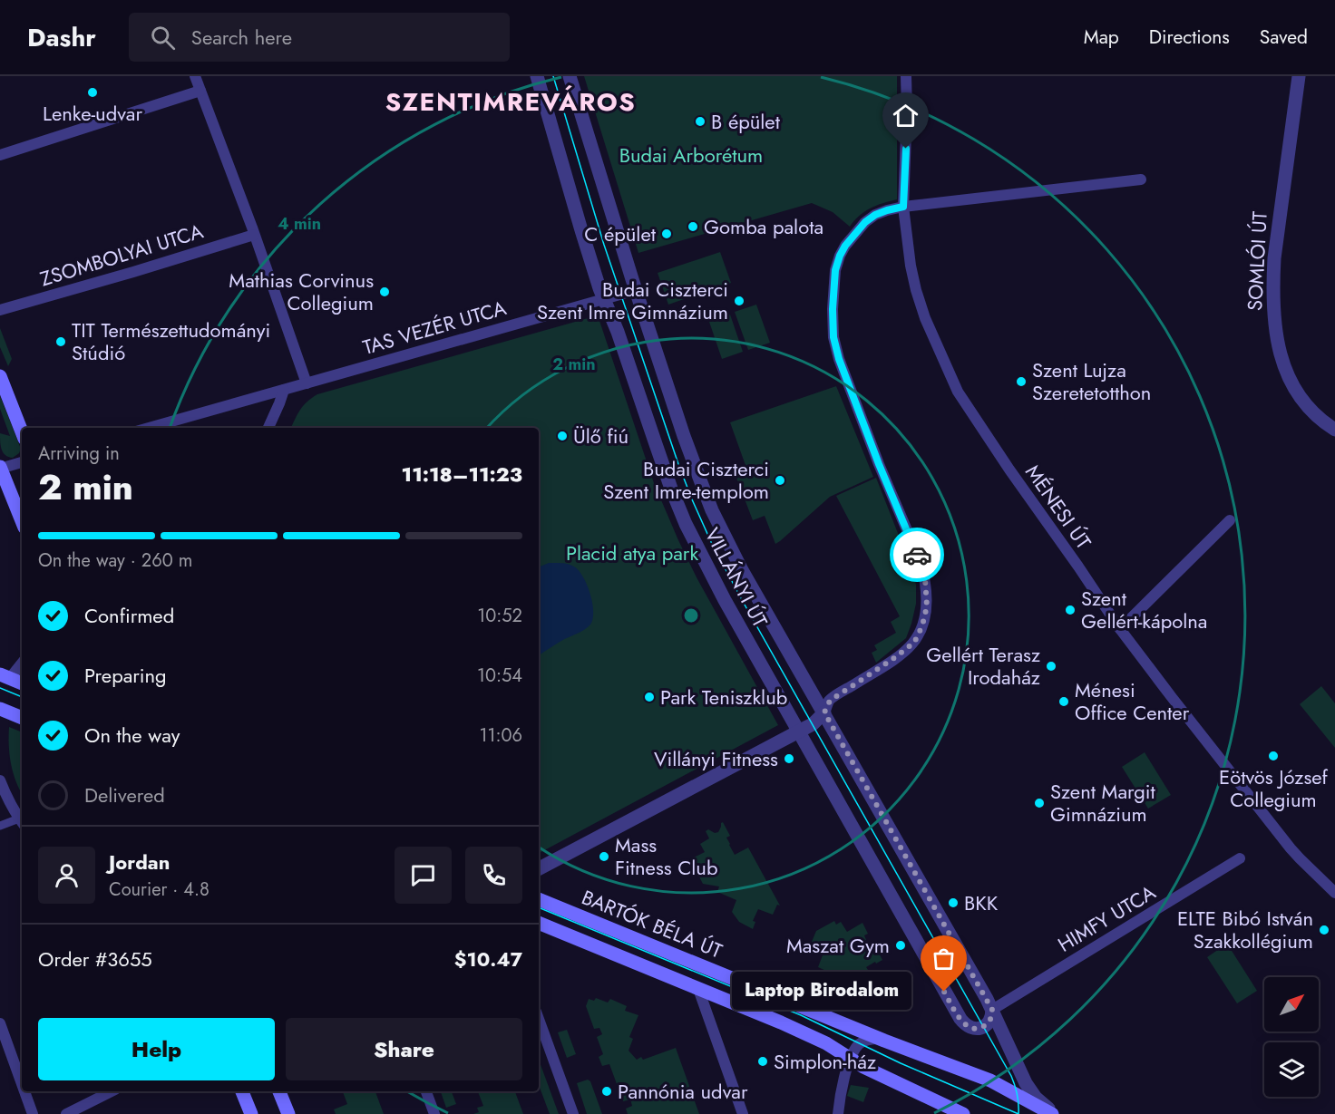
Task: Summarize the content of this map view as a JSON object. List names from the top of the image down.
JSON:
{
  "streets": {
    "main road": ["BARTÓK BÉLA ÚT"],
    "street": [
      "ZSOMBOLYAI UTCA",
      "SOMLÓI ÚT",
      "TAS VEZÉR UTCA",
      "MÉNESI ÚT",
      "VILLÁNYI ÚT",
      "HIMFY UTCA"
    ]
  },
  "crossings": [
    ["TAS VEZÉR UTCA", "VILLÁNYI ÚT"],
    ["VILLÁNYI ÚT", "HIMFY UTCA"],
    ["VILLÁNYI ÚT", "BARTÓK BÉLA ÚT"]
  ],
  "districts": ["SZENTIMREVÁROS"],
  "parks": ["Budai Arborétum", "Placid atya park"],
  "places": [
    "Lenke-udvar",
    "B épület",
    "Gomba palota",
    "C épület",
    "Mathias Corvinus Collegium",
    "Budai Ciszterci Szent Imre Gimnázium",
    "TIT Természettudományi Stúdió",
    "Szent Lujza Szeretetotthon",
    "Ülő fiú",
    "Budai Ciszterci Szent Imre-templom",
    "Szent Gellért-kápolna",
    "Gellért Terasz Irodaház",
    "Park Teniszklub",
    "Ménesi Office Center",
    "Eötvös József Collegium",
    "Villányi Fitness",
    "Szent Margit Gimnázium",
    "Mass Fitness Club",
    "BKK",
    "ELTE Bibó István Szakkollégium",
    "Maszat Gym",
    "Laptop Birodalom",
    "Simplon-ház",
    "Pannónia udvar"
  ],
  "north": "top right",
  "page": {
    "header": "Dashr",
    "search": "Search here",
    "nav": ["Map", "Directions", "Saved"],
    "heading": ["2 min", "Arriving in", "11:18–11:23"],
    "panel": [
      "Jordan",
      "Courier · 4.8",
      "Order #3655",
      "$10.47"
    ],
    "bar": "On the way · 260 m",
    "list": [
      ["Confirmed", "10:52"],
      ["Preparing", "10:54"],
      ["On the way", "11:06"],
      "Delivered"
    ],
    "bubble": "Laptop Birodalom",
    "buttons": ["Help", "Share"]
  },
  "rings": ["4 min", "2 min"]
}
